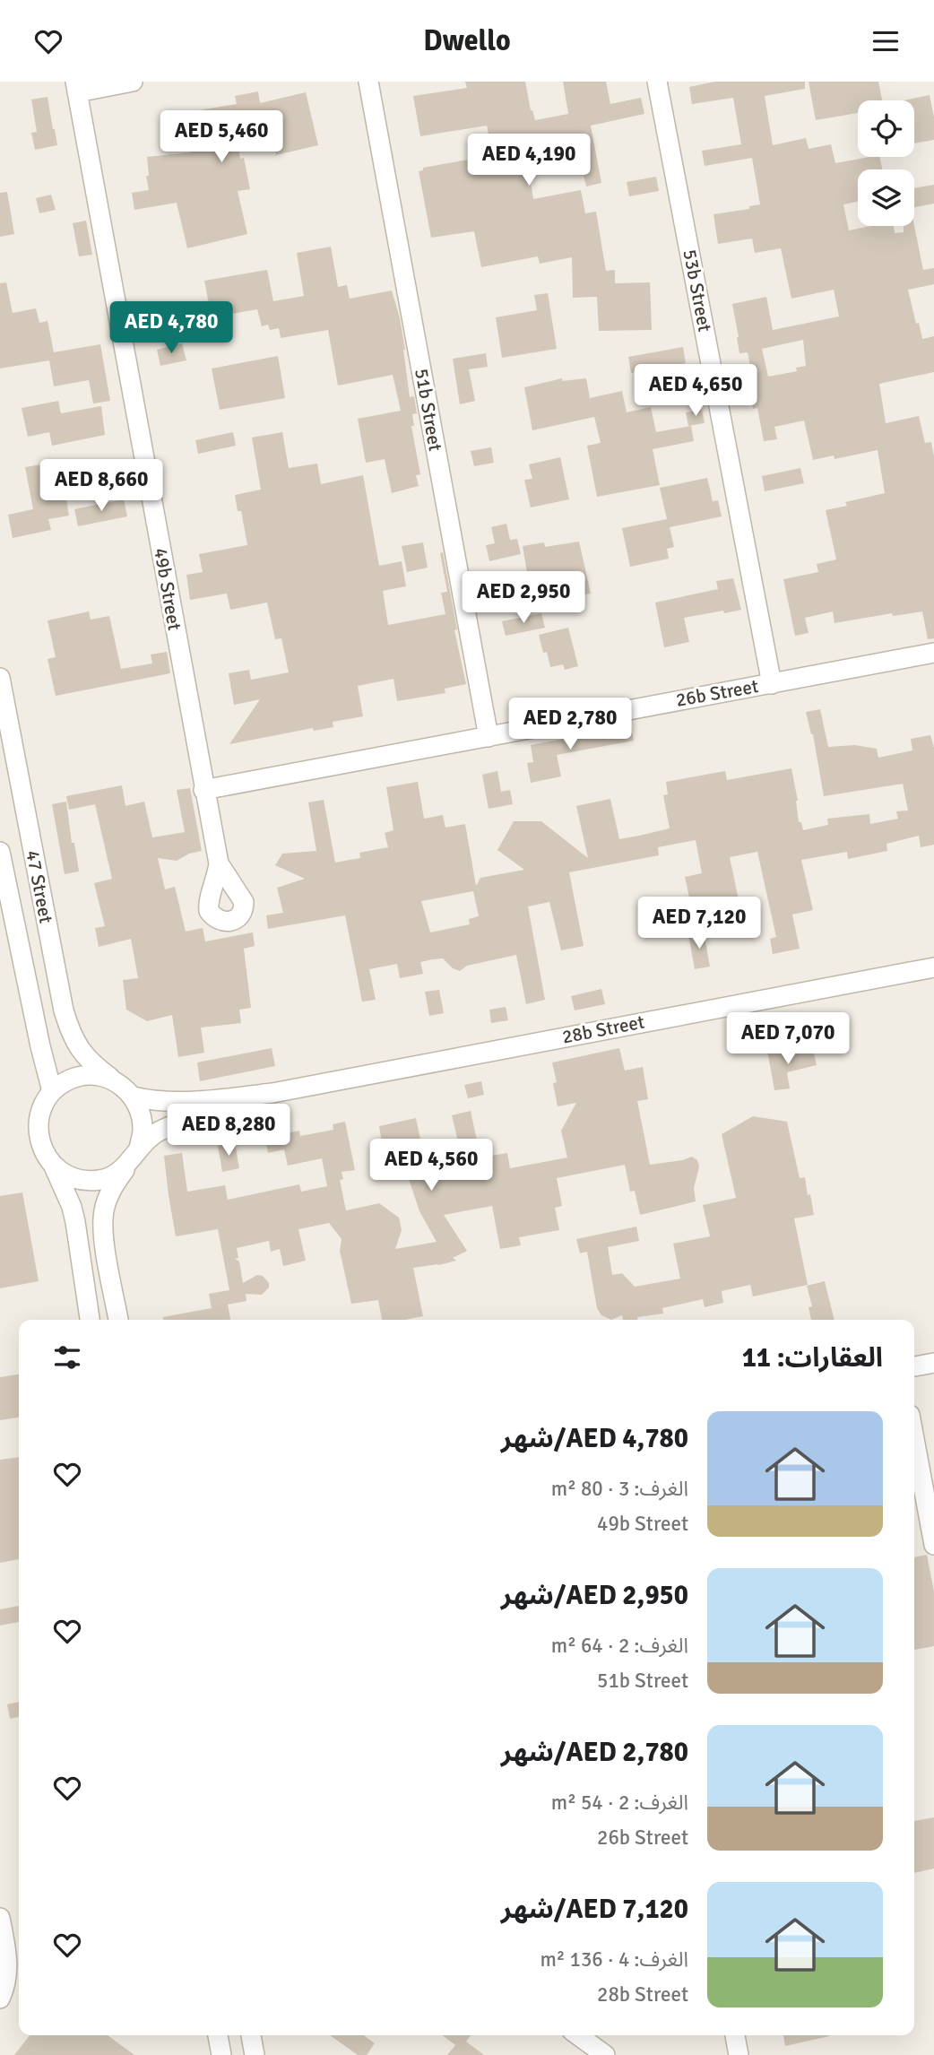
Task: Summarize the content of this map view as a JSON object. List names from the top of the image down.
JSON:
{
  "streets": {
    "street": [
      "53b Street",
      "51b Street",
      "49b Street",
      "26b Street",
      "47 Street",
      "28b Street"
    ]
  },
  "crossings": [
    ["53b Street", "26b Street"],
    ["51b Street", "26b Street"],
    ["49b Street", "26b Street"],
    ["47 Street", "28b Street"]
  ],
  "page": {
    "header": "Dwello",
    "price": [
      "AED 5,460",
      "AED 4,190",
      "AED 4,780",
      "AED 4,650",
      "AED 8,660",
      "AED 2,950",
      "AED 2,780",
      "AED 7,120",
      "AED 7,070",
      "AED 8,280",
      "AED 4,560"
    ],
    "heading": "العقارات: 11",
    "list": [
      {
        "name": "AED 4,780/شهر",
        "note": "الغرف: 3 · 80 m² · 49b Street"
      },
      {
        "name": "AED 2,950/شهر",
        "note": "الغرف: 2 · 64 m² · 51b Street"
      },
      {
        "name": "AED 2,780/شهر",
        "note": "الغرف: 2 · 54 m² · 26b Street"
      },
      {
        "name": "AED 7,120/شهر",
        "note": "الغرف: 4 · 136 m² · 28b Street"
      }
    ]
  }
}
